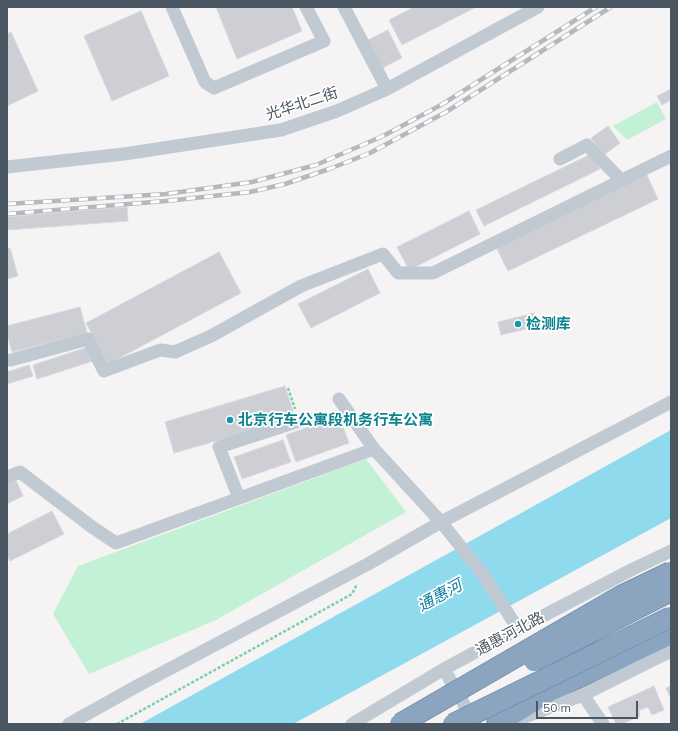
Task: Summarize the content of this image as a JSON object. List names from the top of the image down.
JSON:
{
  "streets": {
    "highway": ["通惠河北路"],
    "street": ["光华北二街"]
  },
  "water": ["通惠河"],
  "places": ["检测库", "北京行车公寓段机务行车公寓"],
  "scale_bar": "50 m"
}
